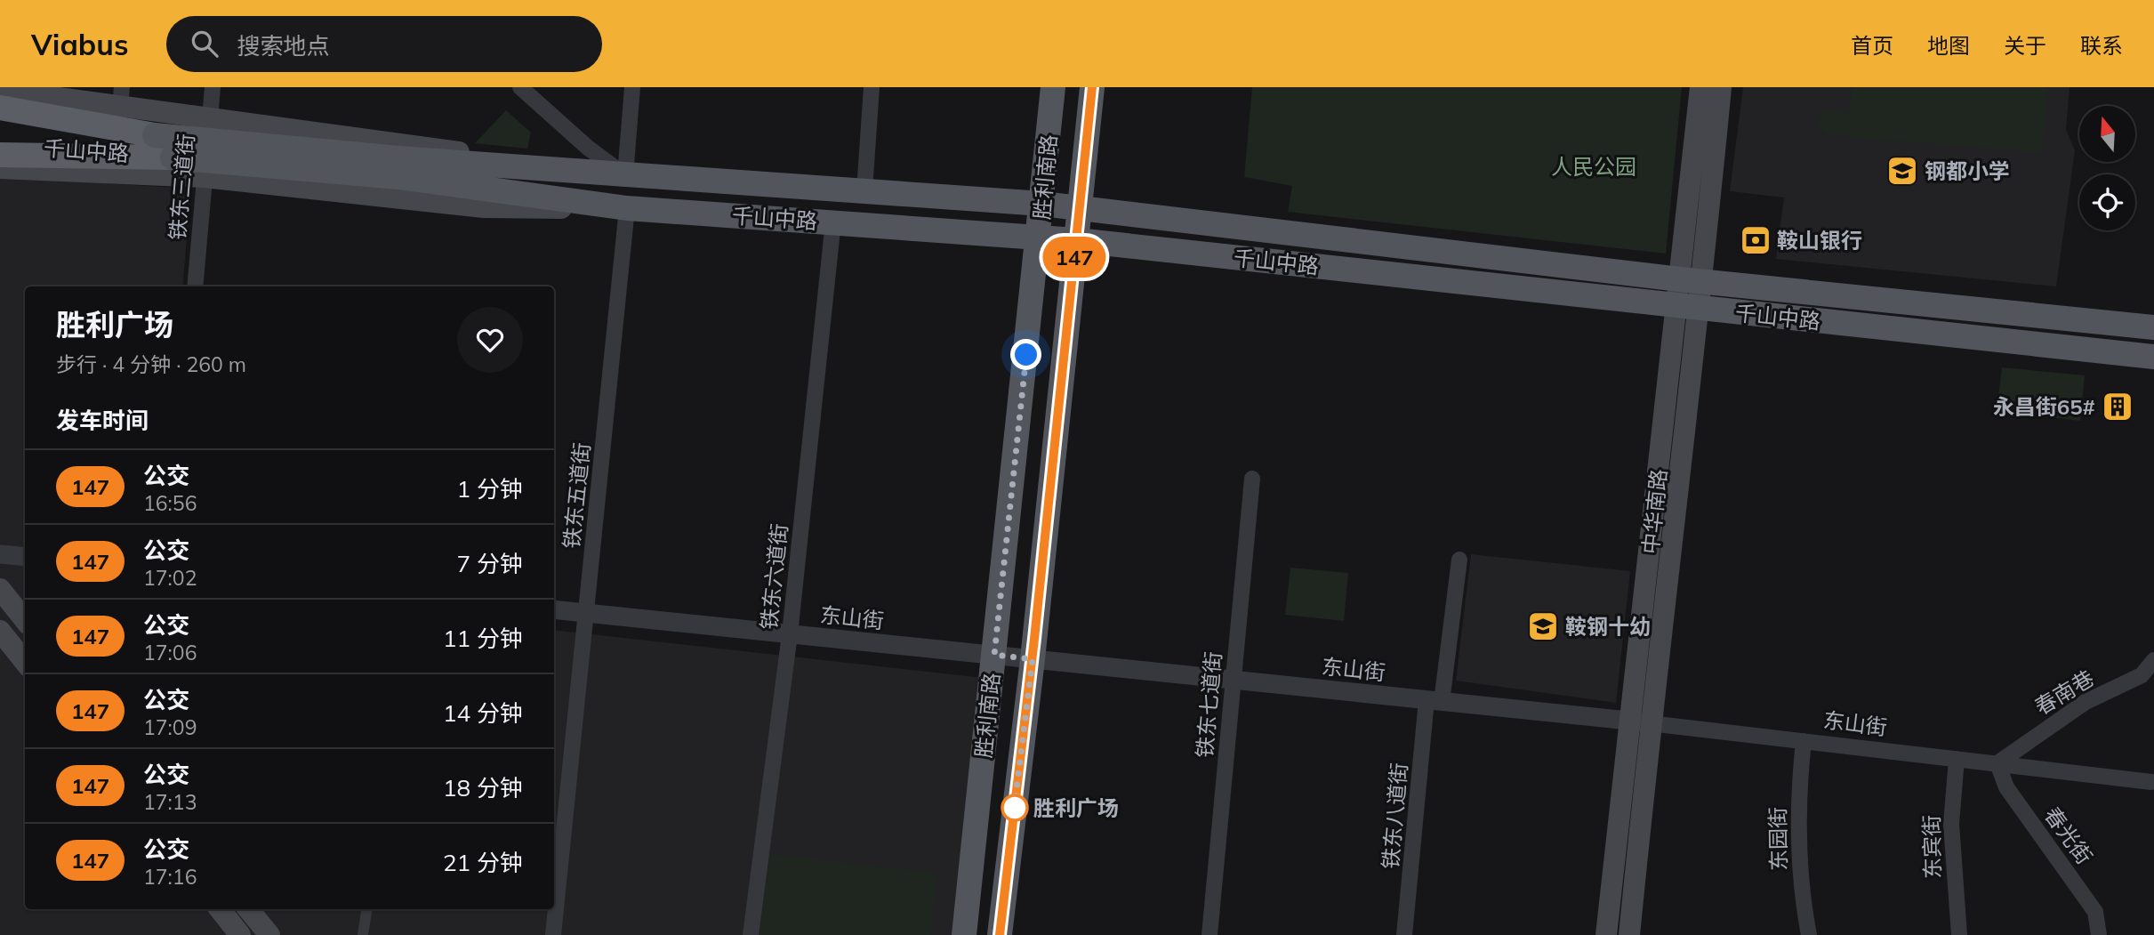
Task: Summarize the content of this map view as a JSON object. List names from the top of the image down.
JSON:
{
  "streets": {
    "main road": ["千山中路", "胜利南路"],
    "street": [
      "铁东三道街",
      "铁东五道街",
      "铁东六道街",
      "东山街",
      "春南巷",
      "铁东七道街",
      "铁东八道街",
      "春光街",
      "东园街",
      "东宾街"
    ]
  },
  "crossings": [
    ["千山中路", "胜利南路"],
    ["千山中路", "铁东五道街"],
    ["千山中路", "铁东六道街"],
    ["胜利南路", "东山街"],
    ["铁东五道街", "东山街"],
    ["铁东六道街", "东山街"],
    ["东山街", "春南巷"],
    ["东山街", "铁东七道街"],
    ["东山街", "铁东八道街"],
    ["东山街", "春光街"],
    ["东山街", "东园街"],
    ["东山街", "东宾街"],
    ["春南巷", "春光街"]
  ],
  "parks": ["人民公园"],
  "places": {
    "school or university": ["钢都小学", "鞍钢十幼"],
    "bank": ["鞍山银行"],
    "building": ["永昌街65#"],
    "other": ["胜利广场"]
  },
  "lines": ["bus line 147"],
  "north": "top",
  "page": {
    "header": "Viabus",
    "search": "搜索地点",
    "nav": [
      "首页",
      "地图",
      "关于",
      "联系"
    ],
    "on_map": "147",
    "heading": [
      ["胜利广场", "步行 · 4 分钟 · 260 m"],
      "发车时间"
    ],
    "list": [
      {
        "mark": "147",
        "name": "公交",
        "note": "16:56",
        "value": "1 分钟"
      },
      {
        "mark": "147",
        "name": "公交",
        "note": "17:02",
        "value": "7 分钟"
      },
      {
        "mark": "147",
        "name": "公交",
        "note": "17:06",
        "value": "11 分钟"
      },
      {
        "mark": "147",
        "name": "公交",
        "note": "17:09",
        "value": "14 分钟"
      },
      {
        "mark": "147",
        "name": "公交",
        "note": "17:13",
        "value": "18 分钟"
      },
      {
        "mark": "147",
        "name": "公交",
        "note": "17:16",
        "value": "21 分钟"
      }
    ]
  }
}
